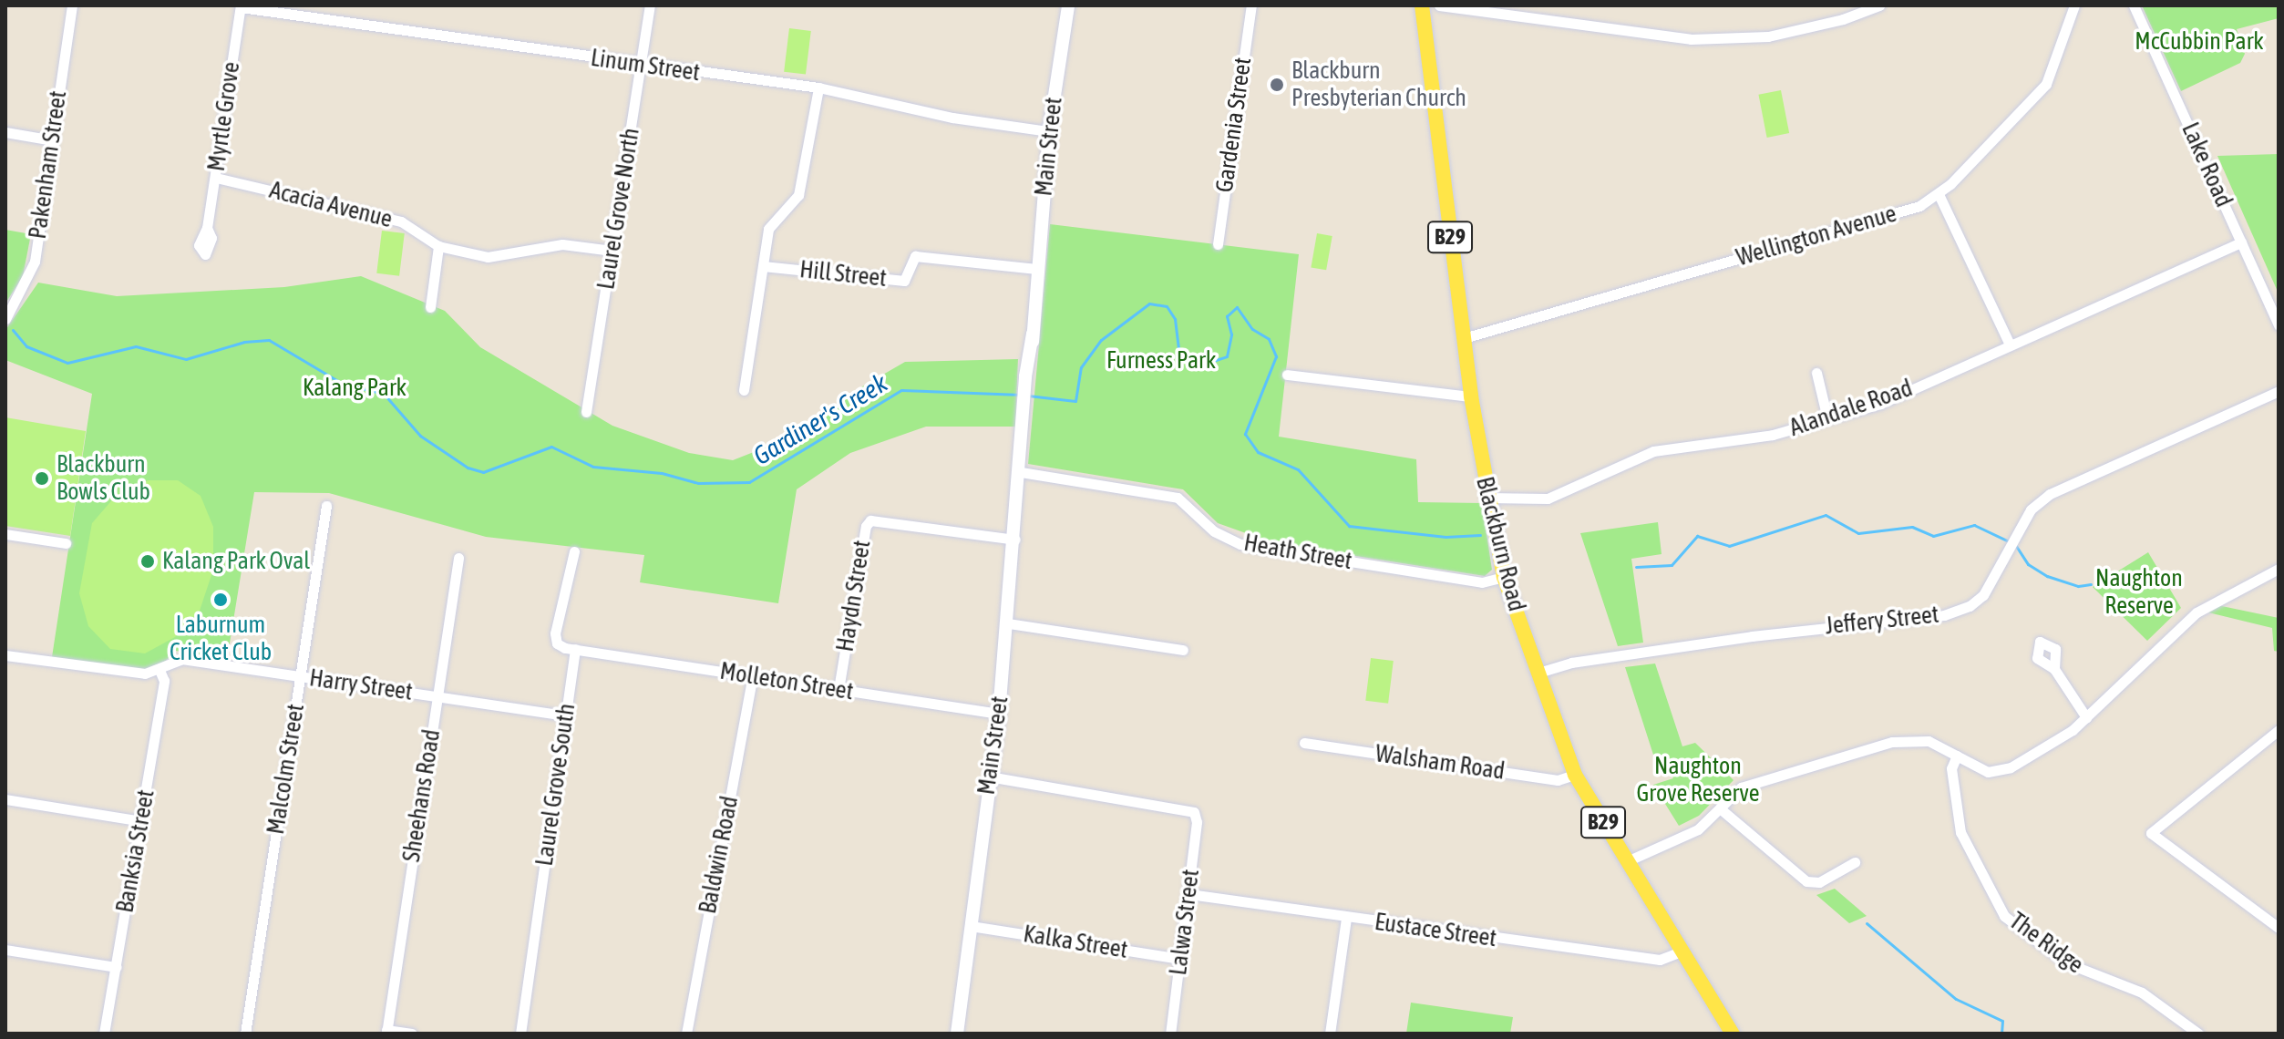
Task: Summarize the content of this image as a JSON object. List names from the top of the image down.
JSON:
{
  "streets": {
    "main road": ["B29", "Blackburn Road"],
    "street": [
      "Linum Street",
      "Myrtle Grove",
      "Gardenia Street",
      "Main Street",
      "Pakenham Street",
      "Lake Road",
      "Acacia Avenue",
      "Laurel Grove North",
      "Wellington Avenue",
      "Hill Street",
      "Alandale Road",
      "Heath Street",
      "Haydn Street",
      "Jeffery Street",
      "Molleton Street",
      "Harry Street",
      "Walsham Road",
      "Malcolm Street",
      "Laurel Grove South",
      "Sheehans Road",
      "Banksia Street",
      "Baldwin Road",
      "Lalwa Street",
      "Eustace Street",
      "Kalka Street",
      "The Ridge"
    ]
  },
  "crossings": [
    ["Linum Street", "Myrtle Grove"],
    ["Linum Street", "Main Street"],
    ["Linum Street", "Laurel Grove North"],
    ["Myrtle Grove", "Acacia Avenue"],
    ["Main Street", "Hill Street"],
    ["Main Street", "Heath Street"],
    ["Main Street", "Haydn Street"],
    ["Main Street", "Molleton Street"],
    ["Main Street", "Lalwa Street"],
    ["Main Street", "Kalka Street"],
    ["Lake Road", "Alandale Road"],
    ["Acacia Avenue", "Laurel Grove North"],
    ["Wellington Avenue", "Blackburn Road"],
    ["Alandale Road", "Blackburn Road"],
    ["Blackburn Road", "Heath Street"],
    ["Blackburn Road", "Jeffery Street"],
    ["Blackburn Road", "Walsham Road"],
    ["Blackburn Road", "Eustace Street"],
    ["Haydn Street", "Molleton Street"],
    ["Molleton Street", "Laurel Grove South"],
    ["Molleton Street", "Baldwin Road"],
    ["Harry Street", "Malcolm Street"],
    ["Harry Street", "Laurel Grove South"],
    ["Harry Street", "Sheehans Road"],
    ["Harry Street", "Banksia Street"],
    ["Lalwa Street", "Eustace Street"],
    ["Lalwa Street", "Kalka Street"]
  ],
  "water": ["Gardiner's Creek"],
  "parks": [
    "McCubbin Park",
    "Furness Park",
    "Kalang Park",
    "Naughton Reserve",
    "Naughton Grove Reserve"
  ],
  "places": [
    "Blackburn Presbyterian Church",
    "Blackburn Bowls Club",
    "Kalang Park Oval",
    "Laburnum Cricket Club"
  ]
}
